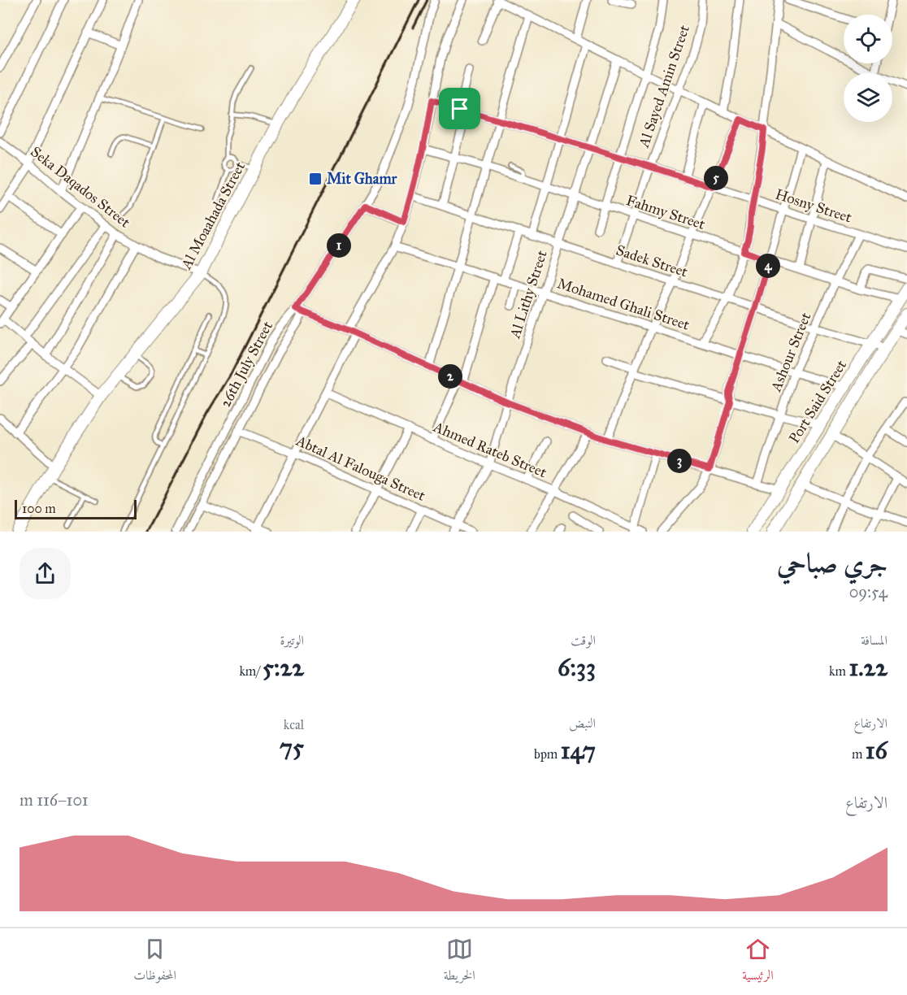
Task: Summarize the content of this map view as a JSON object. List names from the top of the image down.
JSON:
{
  "streets": {
    "main road": ["Al Moaahada Street", "Port Said Street"],
    "street": [
      "Al Sayed Amin Street",
      "Seka Daqados Street",
      "Hosny Street",
      "Fahmy Street",
      "Sadek Street",
      "Al Lithy Street",
      "Mohamed Ghali Street",
      "Ashour Street",
      "26th July Street",
      "Ahmed Rateb Street",
      "Abtal Al Falouga Street"
    ]
  },
  "crossings": [
    ["Al Sayed Amin Street", "Hosny Street"],
    ["Al Sayed Amin Street", "Fahmy Street"],
    ["Al Sayed Amin Street", "Sadek Street"],
    ["Seka Daqados Street", "Al Moaahada Street"],
    ["Hosny Street", "Al Lithy Street"],
    ["Hosny Street", "Ashour Street"],
    ["Fahmy Street", "Al Lithy Street"],
    ["Fahmy Street", "Ashour Street"],
    ["Fahmy Street", "Port Said Street"],
    ["Sadek Street", "Al Lithy Street"],
    ["Sadek Street", "Ashour Street"],
    ["Sadek Street", "Port Said Street"],
    ["Al Lithy Street", "Mohamed Ghali Street"],
    ["Al Lithy Street", "Ahmed Rateb Street"],
    ["Al Lithy Street", "Abtal Al Falouga Street"],
    ["Mohamed Ghali Street", "Ashour Street"],
    ["Mohamed Ghali Street", "Port Said Street"],
    ["26th July Street", "Abtal Al Falouga Street"]
  ],
  "places": {
    "transit": ["Mit Ghamr"]
  },
  "scale_bar": "100 m",
  "page": {
    "pins": [
      "5",
      "1",
      "4",
      "2",
      "3"
    ],
    "scale": "100 m",
    "heading": ["جري صباحي", "09:54"],
    "stats": [
      ["المسافة", "1.22 km"],
      ["الوقت", "6:33"],
      ["الوتيرة", "5:22 /km"],
      ["الارتفاع", "16 m"],
      ["النبض", "147 bpm"],
      ["kcal", "75"]
    ],
    "chart": ["الارتفاع", "101–116 m"],
    "tabs": ["الرئيسية", "الخريطة", "المحفوظات"]
  }
}
